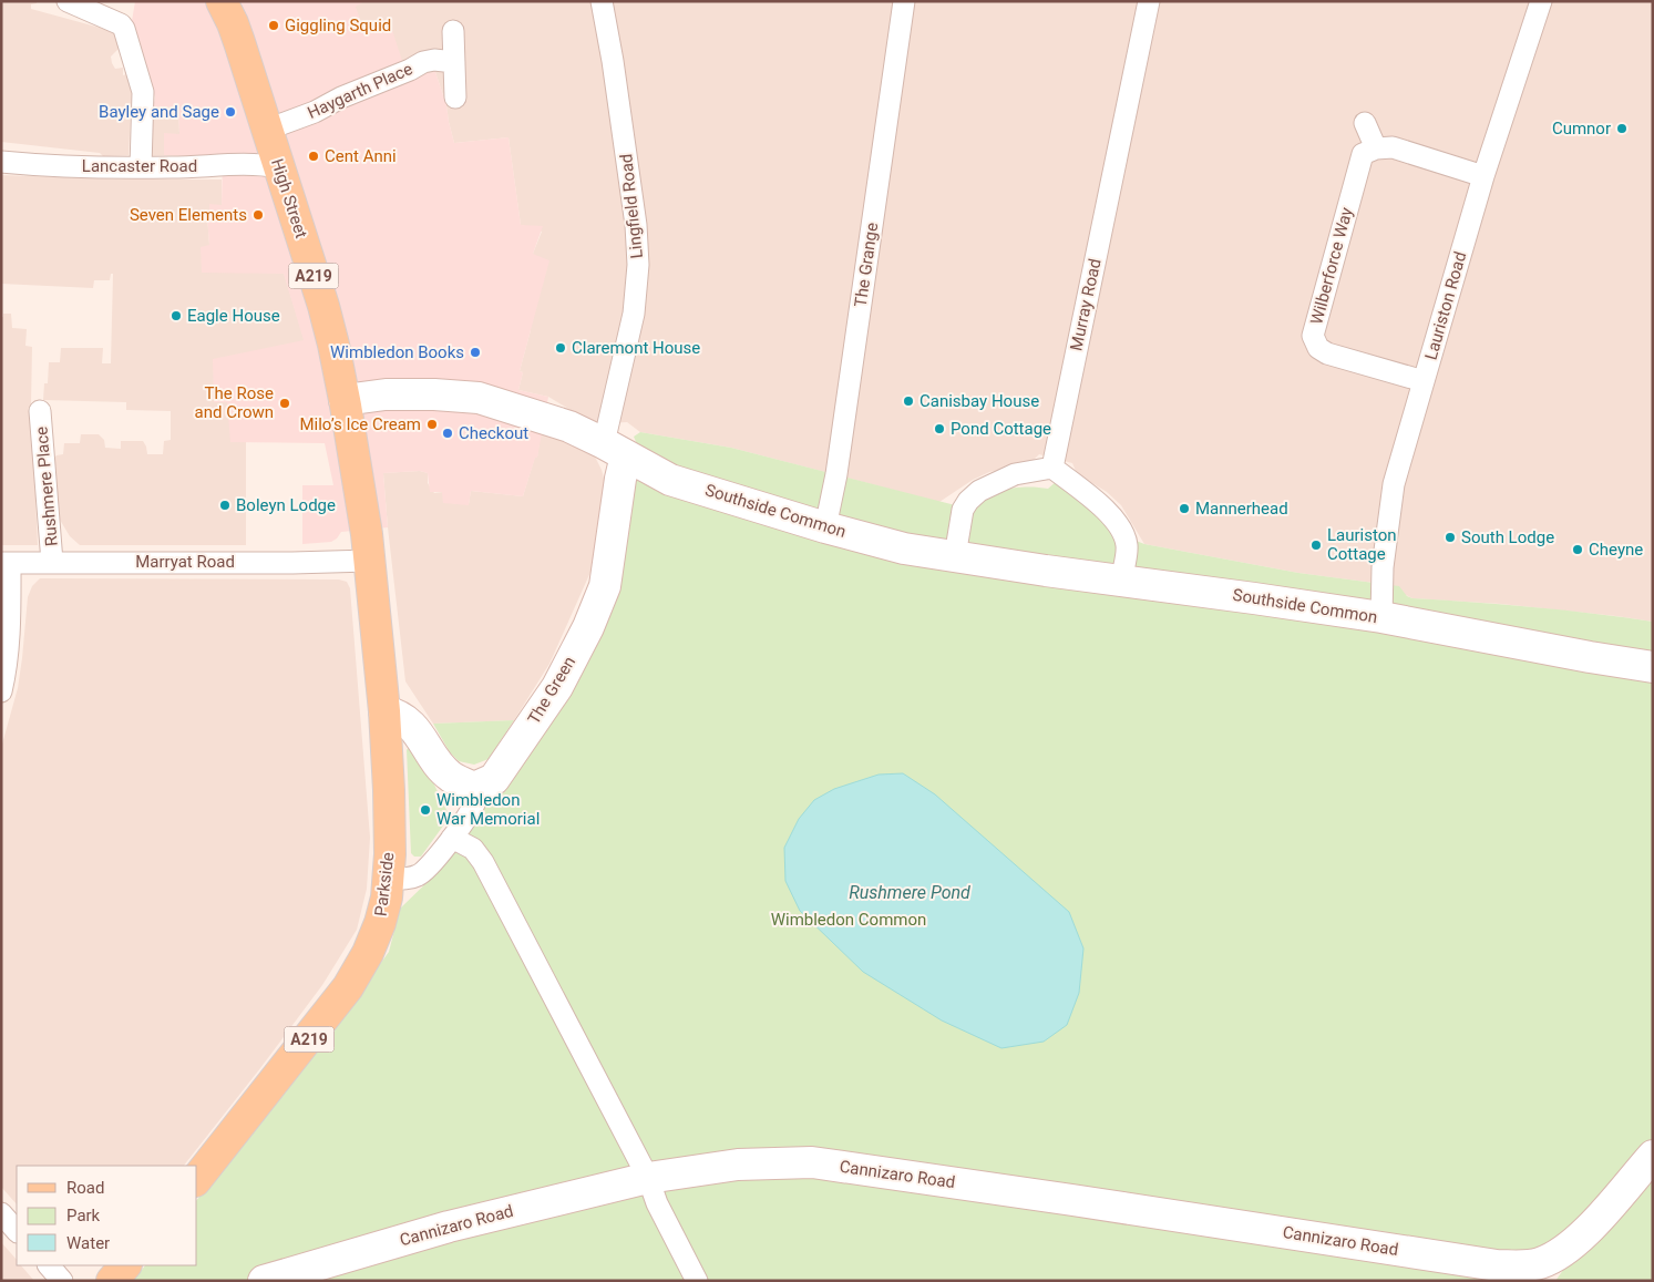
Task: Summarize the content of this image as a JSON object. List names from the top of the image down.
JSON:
{
  "streets": {
    "main road": ["High Street", "A219", "Parkside"],
    "street": [
      "Haygarth Place",
      "Lancaster Road",
      "Lingfield Road",
      "The Grange",
      "Wilberforce Way",
      "Murray Road",
      "Lauriston Road",
      "Rushmere Place",
      "Southside Common",
      "Marryat Road",
      "The Green",
      "Cannizaro Road"
    ]
  },
  "crossings": [
    ["Haygarth Place", "High Street"],
    ["Lancaster Road", "High Street"],
    ["High Street", "Marryat Road"],
    ["High Street", "Parkside"],
    ["Lingfield Road", "Southside Common"],
    ["Lingfield Road", "The Green"],
    ["The Grange", "Southside Common"],
    ["Wilberforce Way", "Lauriston Road"],
    ["Lauriston Road", "Southside Common"],
    ["Rushmere Place", "Marryat Road"],
    ["Southside Common", "The Green"],
    ["Marryat Road", "Parkside"]
  ],
  "water": ["Rushmere Pond"],
  "parks": ["Wimbledon Common"],
  "places": [
    "Giggling Squid",
    "Bayley and Sage",
    "Cumnor",
    "Cent Anni",
    "Seven Elements",
    "Eagle House",
    "Claremont House",
    "Wimbledon Books",
    "Canisbay House",
    "The Rose and Crown",
    "Milo’s Ice Cream",
    "Pond Cottage",
    "Checkout",
    "Boleyn Lodge",
    "Mannerhead",
    "South Lodge",
    "Lauriston Cottage",
    "Cheyne",
    "Wimbledon War Memorial"
  ],
  "legend": ["Road", "Park", "Water"]
}
